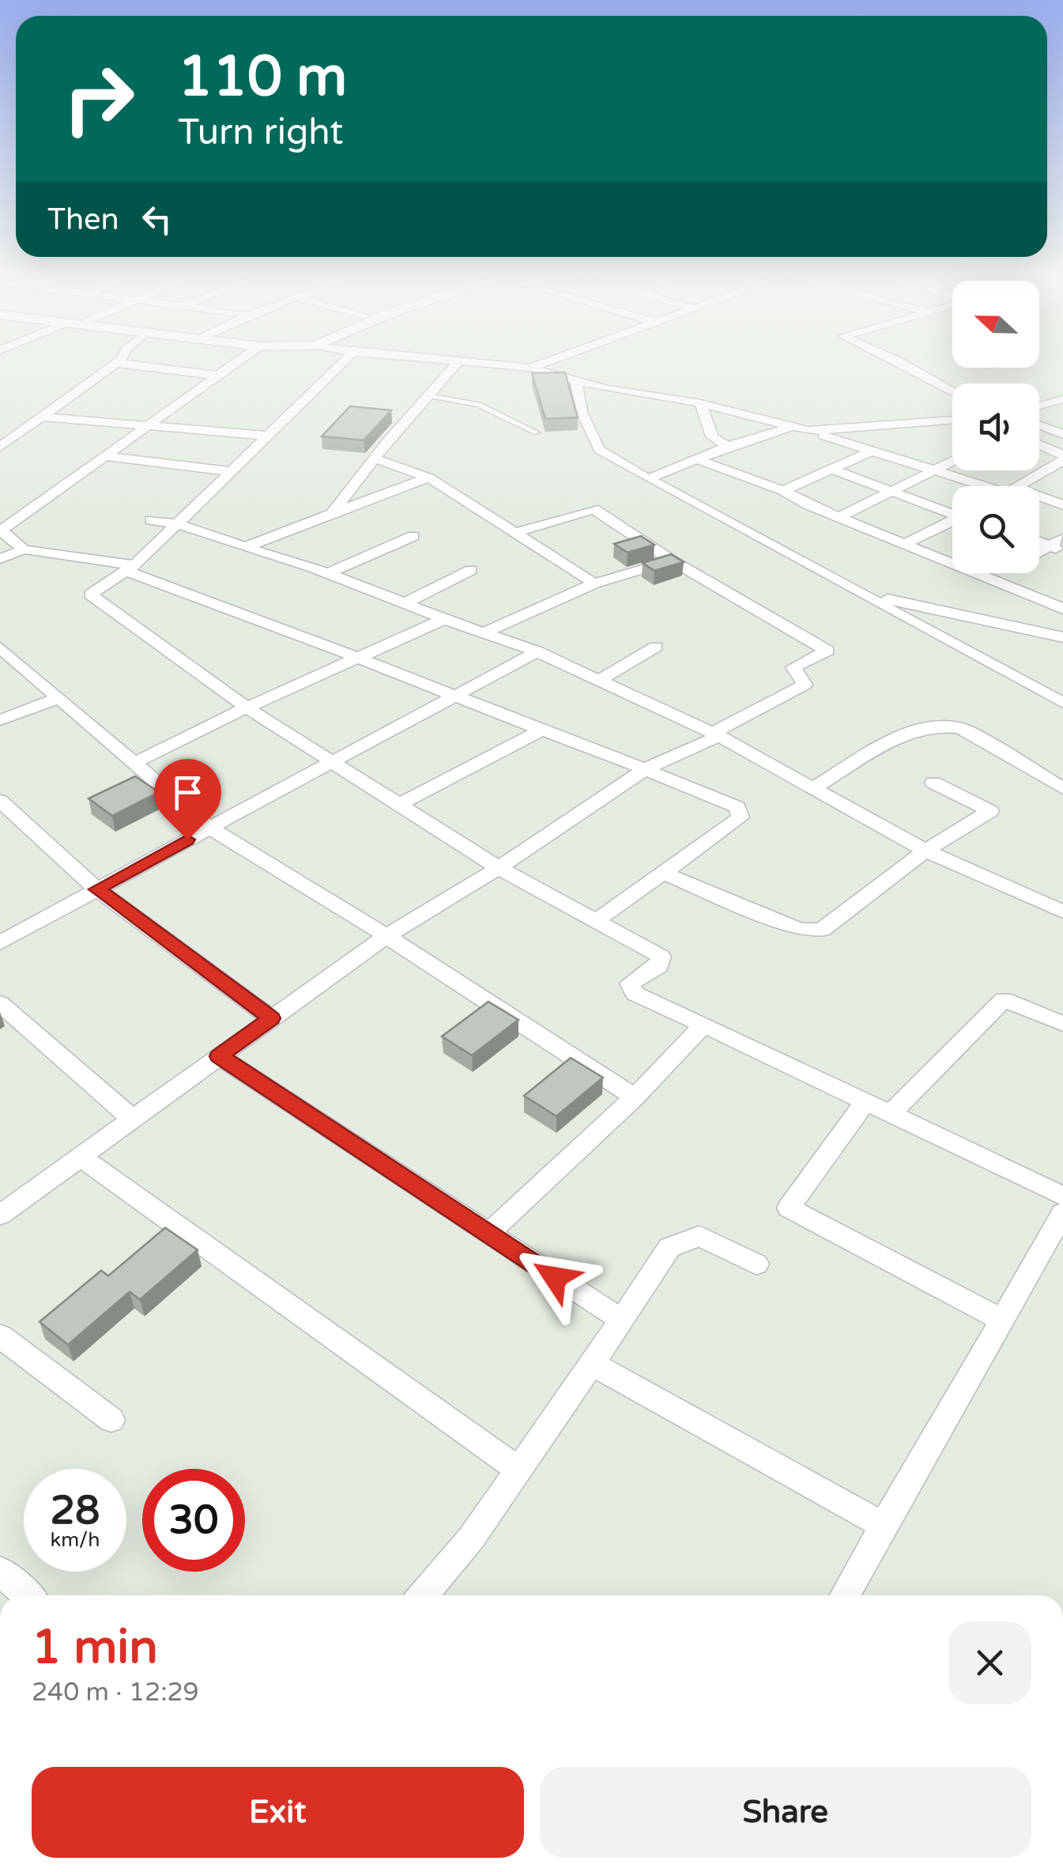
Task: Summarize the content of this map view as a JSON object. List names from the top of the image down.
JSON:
{
  "north": "left",
  "page": {
    "turn": ["110 m", "Turn right"],
    "then": "Then",
    "speed": "28 km/h",
    "limit": "30",
    "heading": ["1 min", "240 m · 12:29"],
    "buttons": ["Exit", "Share"]
  }
}
